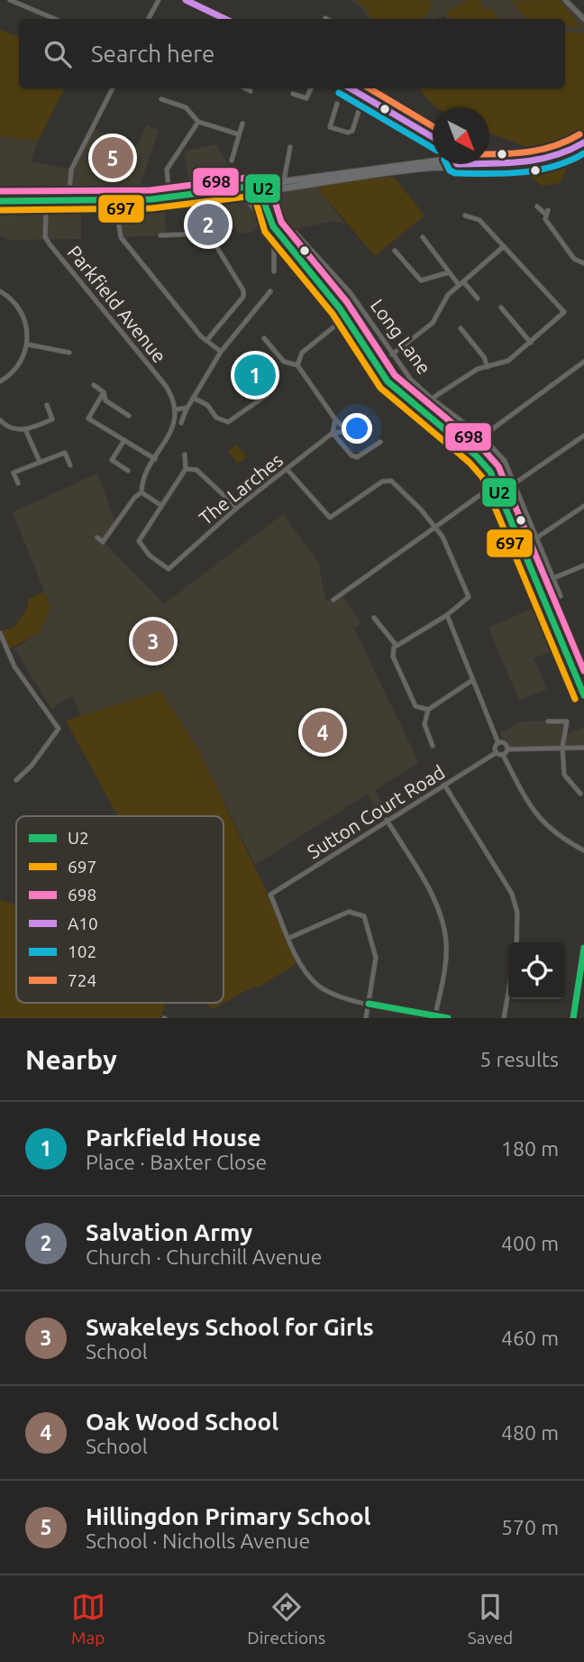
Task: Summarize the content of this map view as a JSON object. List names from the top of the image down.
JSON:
{
  "streets": {
    "main road": ["Long Lane"],
    "street": ["Parkfield Avenue", "The Larches", "Sutton Court Road"]
  },
  "lines": [
    "transit line A10",
    "transit line 724",
    "transit line 102",
    "transit line 698",
    "transit line U2",
    "transit line 697"
  ],
  "legend": [
    "U2",
    "697",
    "698",
    "A10",
    "102",
    "724"
  ],
  "north": "bottom right",
  "page": {
    "search": "Search here",
    "pins": [
      "5",
      "2",
      "1",
      "3",
      "4"
    ],
    "heading": ["Nearby", "5 results"],
    "list": [
      {
        "mark": "1",
        "name": "Parkfield House",
        "note": "Place · Baxter Close",
        "value": "180 m"
      },
      {
        "mark": "2",
        "name": "Salvation Army",
        "note": "Church · Churchill Avenue",
        "value": "400 m"
      },
      {
        "mark": "3",
        "name": "Swakeleys School for Girls",
        "note": "School",
        "value": "460 m"
      },
      {
        "mark": "4",
        "name": "Oak Wood School",
        "note": "School",
        "value": "480 m"
      },
      {
        "mark": "5",
        "name": "Hillingdon Primary School",
        "note": "School · Nicholls Avenue",
        "value": "570 m"
      }
    ],
    "nav": ["Map", "Directions", "Saved"]
  }
}
